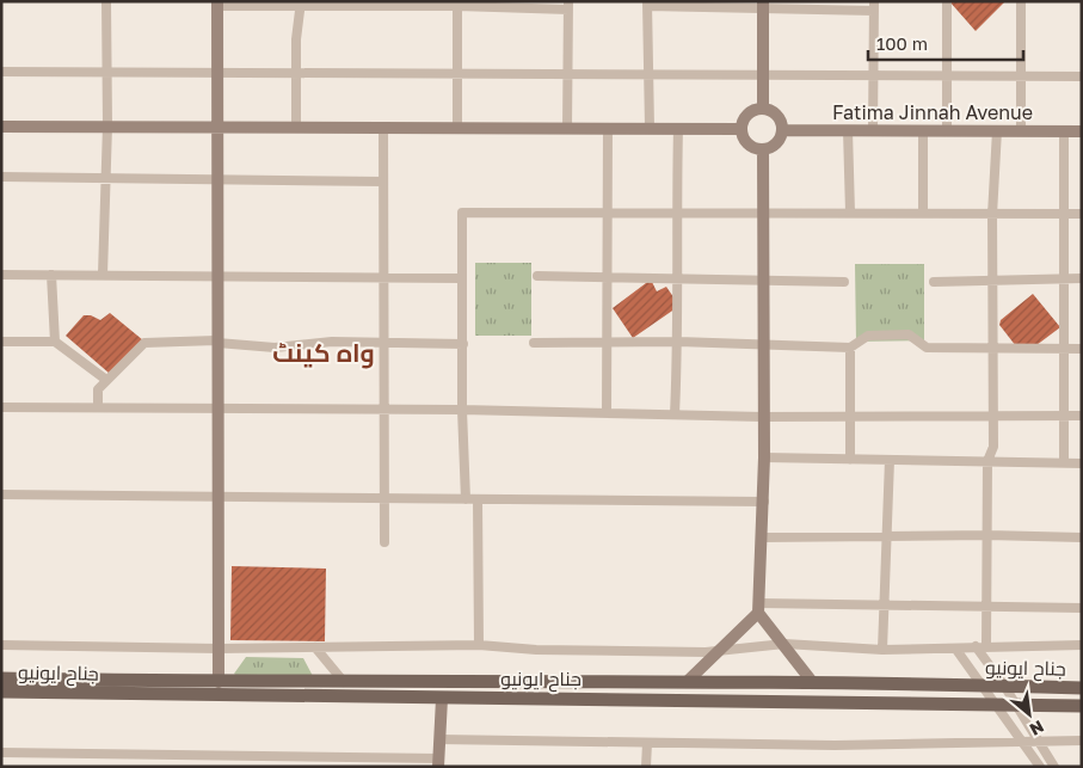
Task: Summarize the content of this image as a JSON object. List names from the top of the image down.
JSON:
{
  "streets": {
    "main road": ["جناح ایونیو"],
    "street": ["Fatima Jinnah Avenue"]
  },
  "districts": ["واہ کینٹ"],
  "scale_bar": "100 m",
  "north": "bottom right"
}
